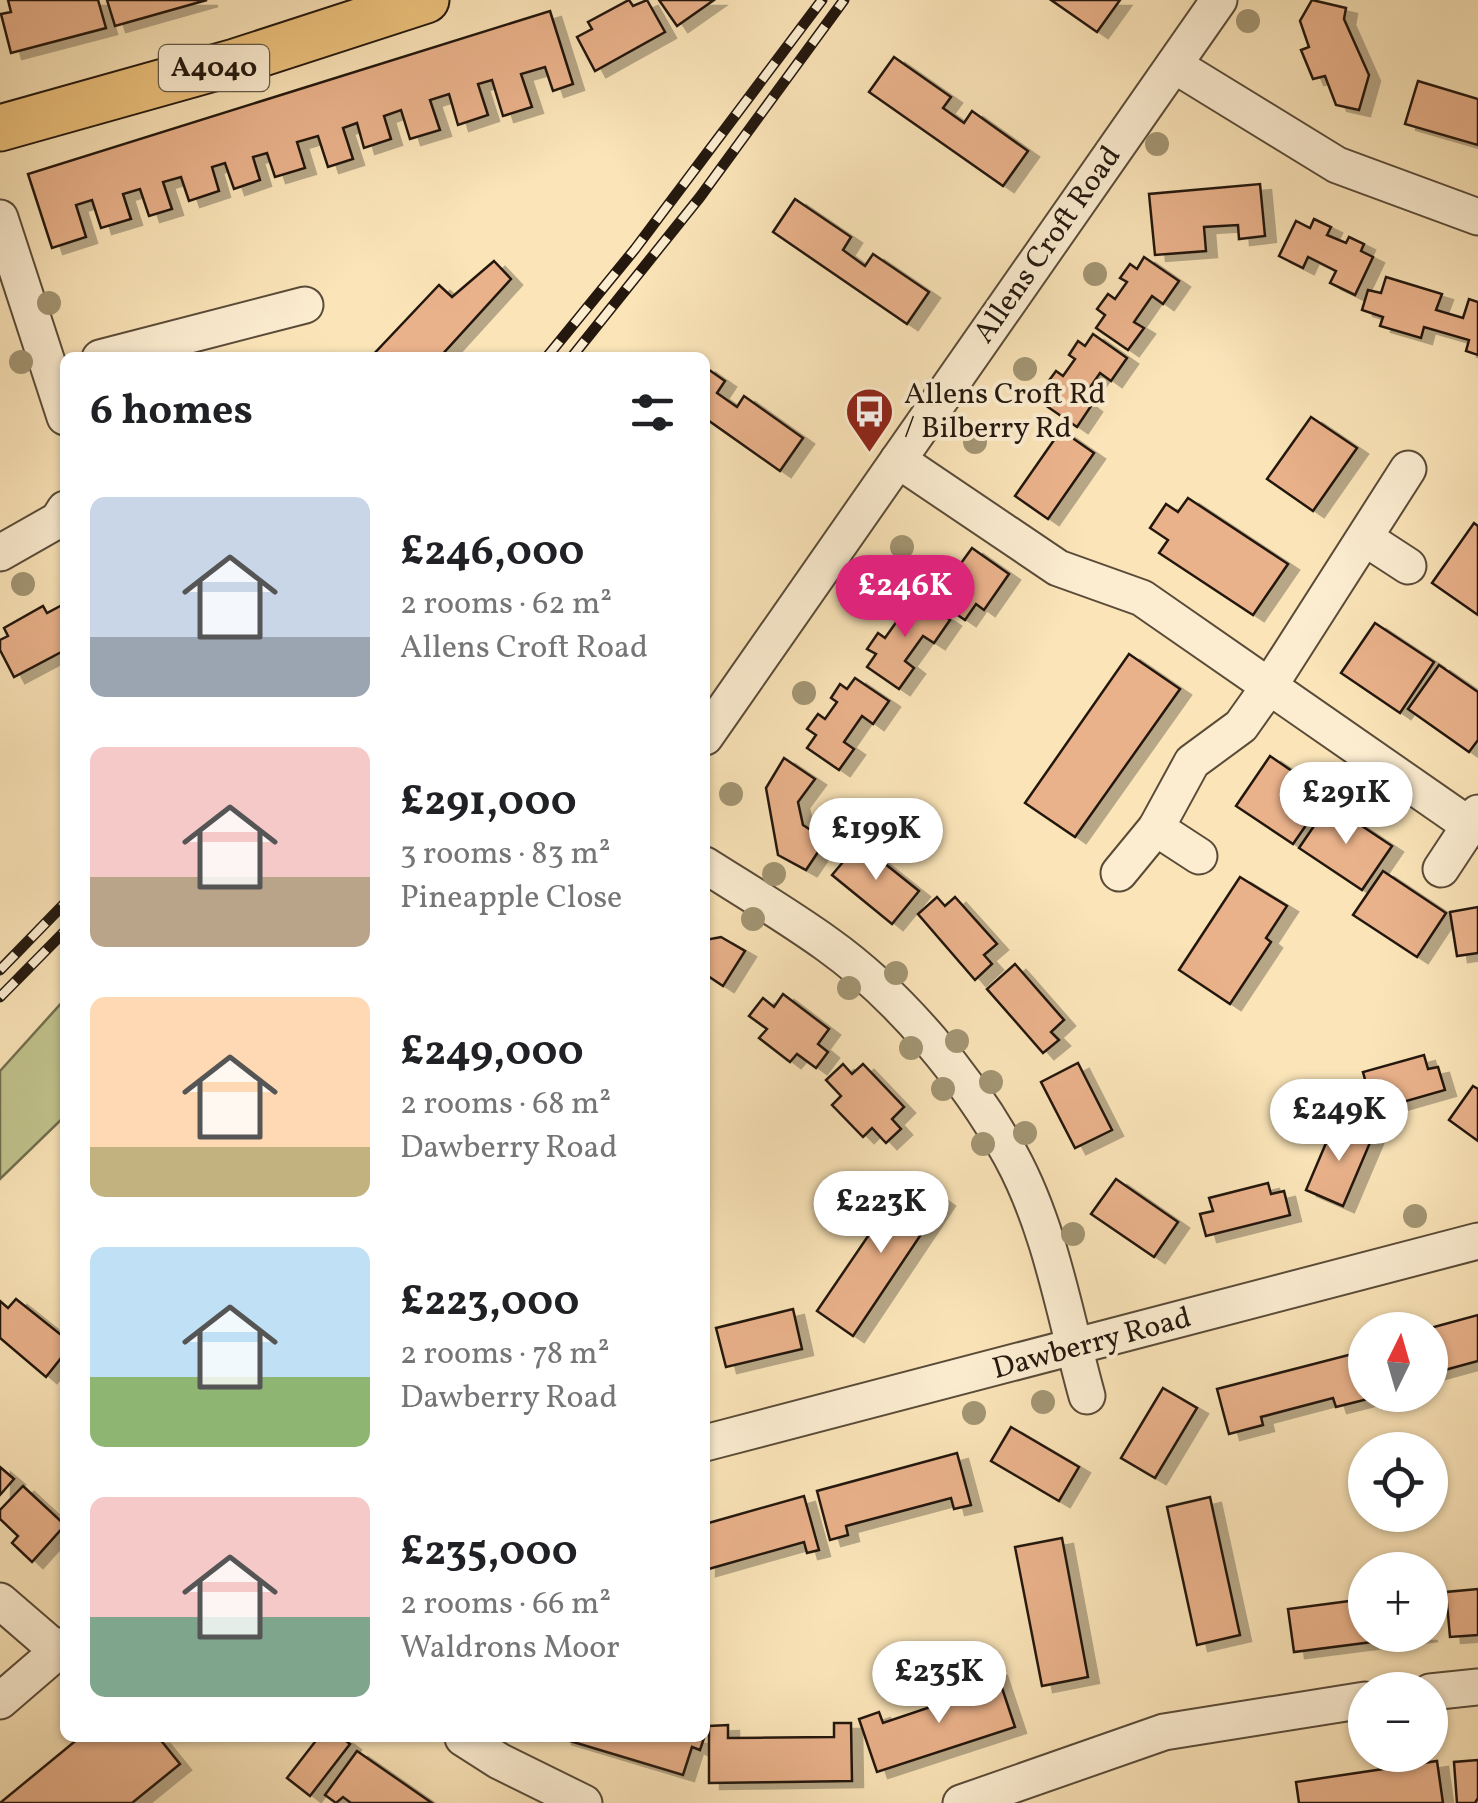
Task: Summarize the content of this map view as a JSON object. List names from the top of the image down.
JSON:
{
  "streets": {
    "main road": ["A4040"],
    "street": ["Allens Croft Road", "Dawberry Road"]
  },
  "places": {
    "bus stop": ["Allens Croft Rd / Bilberry Rd"]
  },
  "north": "top",
  "page": {
    "heading": "6 homes",
    "list": [
      {
        "name": "£246,000",
        "note": "2 rooms · 62 m² · Allens Croft Road"
      },
      {
        "name": "£291,000",
        "note": "3 rooms · 83 m² · Pineapple Close"
      },
      {
        "name": "£249,000",
        "note": "2 rooms · 68 m² · Dawberry Road"
      },
      {
        "name": "£223,000",
        "note": "2 rooms · 78 m² · Dawberry Road"
      },
      {
        "name": "£235,000",
        "note": "2 rooms · 66 m² · Waldrons Moor"
      }
    ],
    "price": [
      "£246K",
      "£291K",
      "£199K",
      "£249K",
      "£223K",
      "£235K"
    ],
    "map_buttons": ["+", "−"]
  }
}
